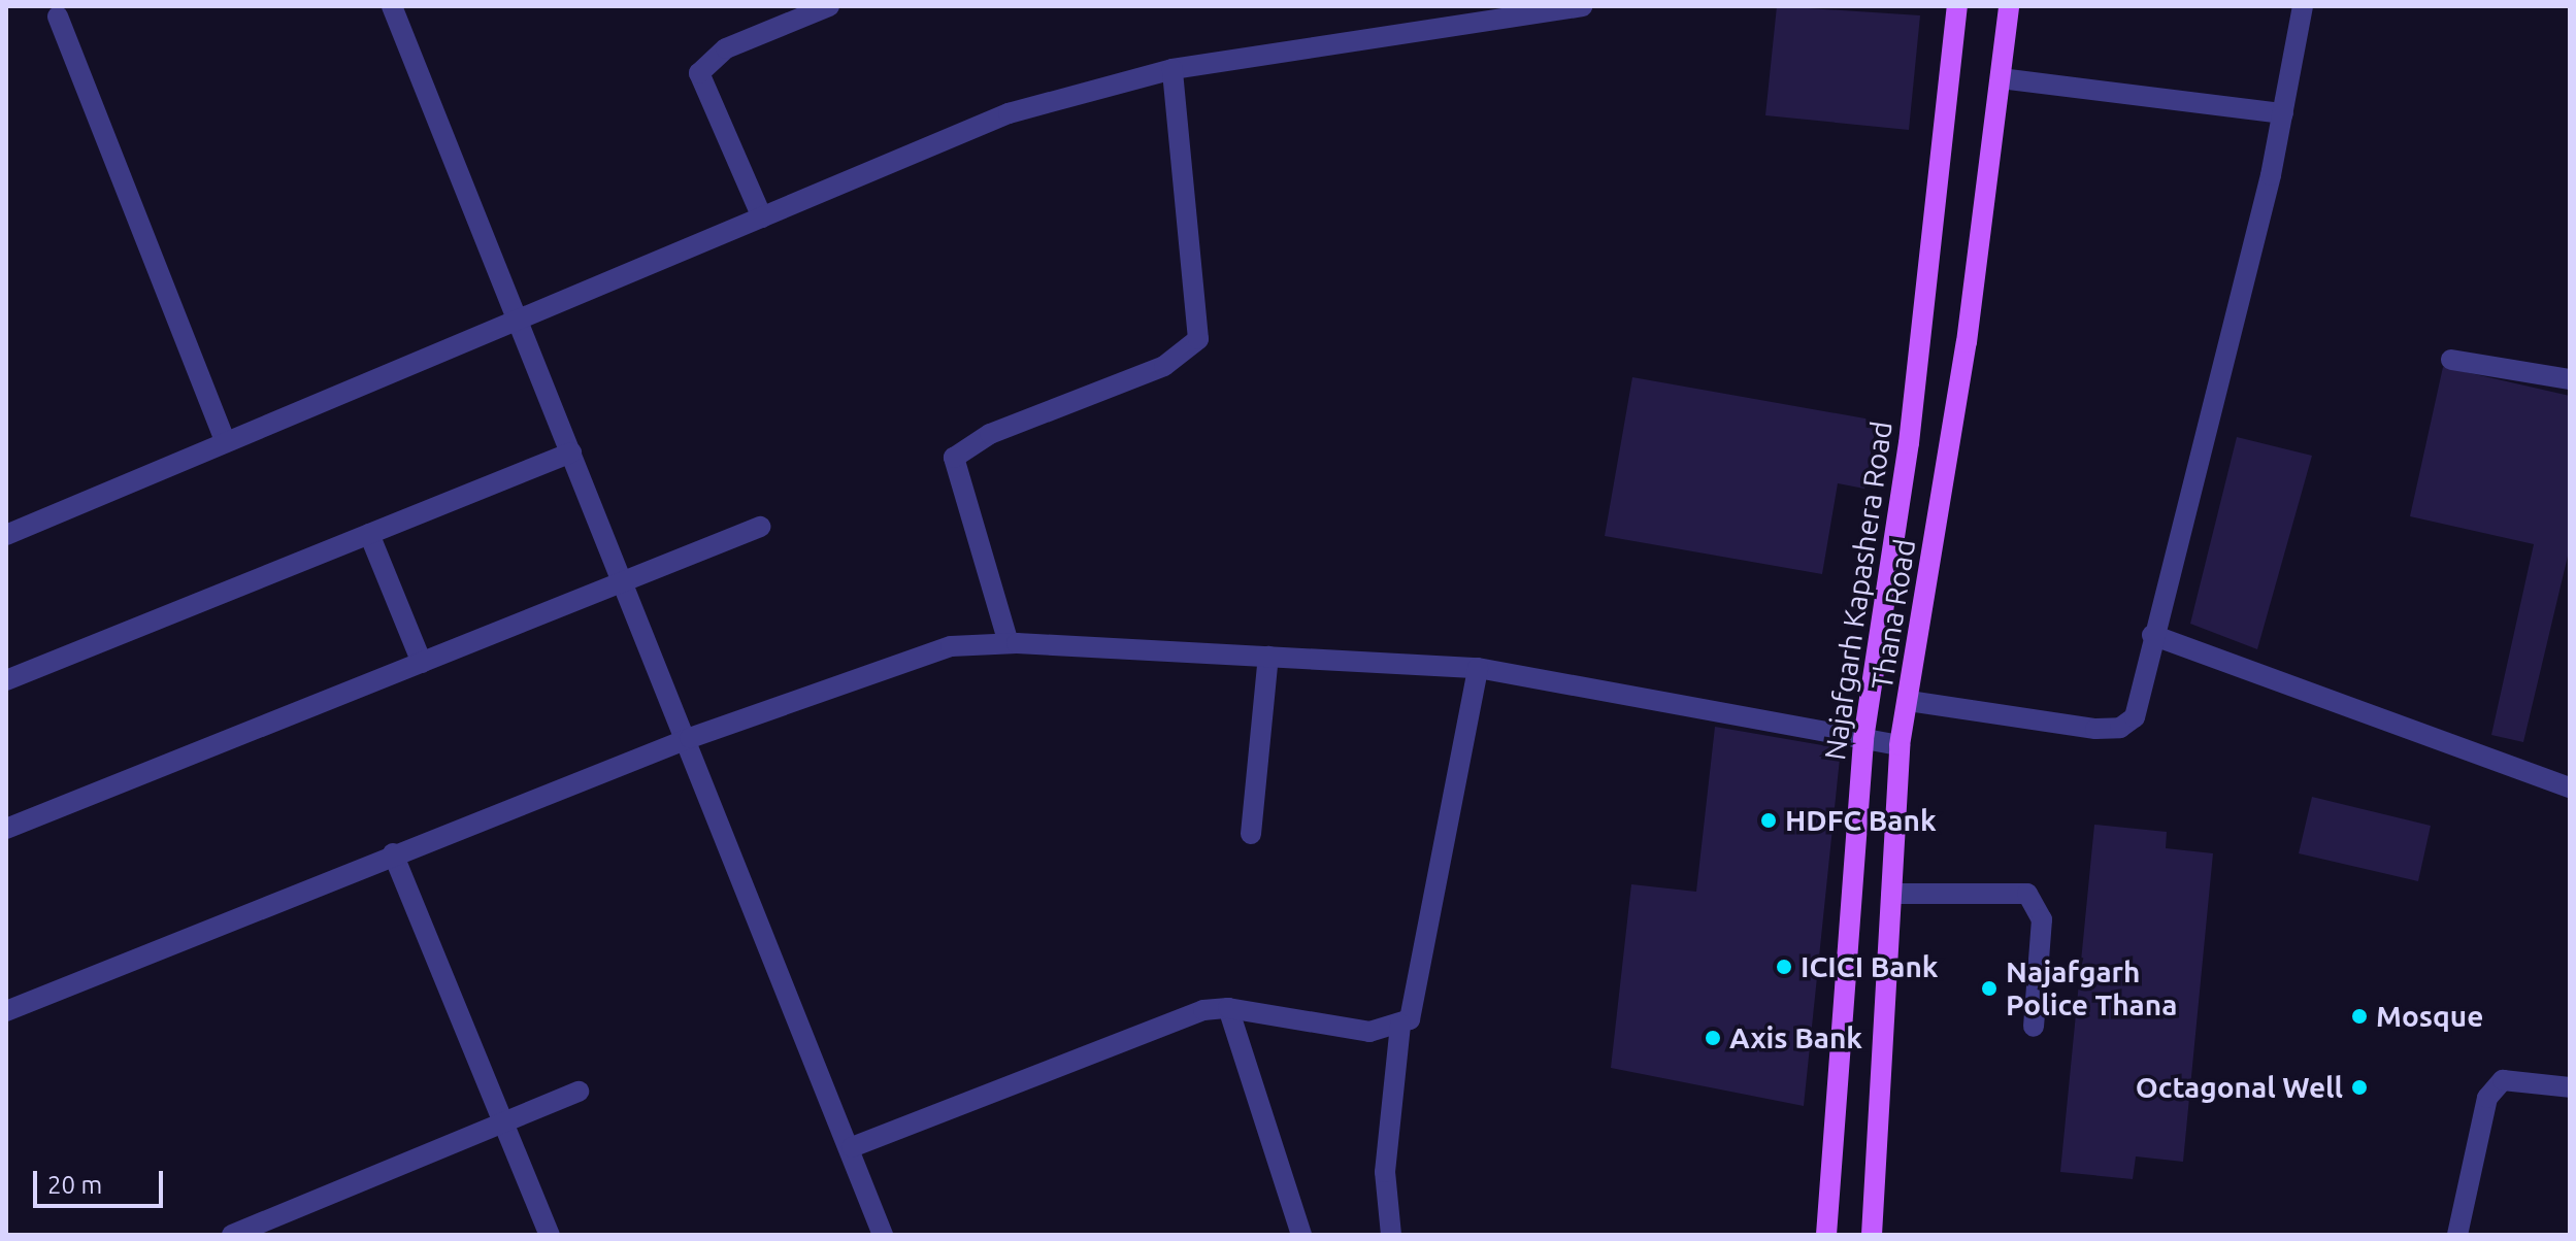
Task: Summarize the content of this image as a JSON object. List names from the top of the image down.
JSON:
{
  "streets": {
    "main road": ["Najafgarh Kapashera Road", "Thana Road"]
  },
  "places": [
    "HDFC Bank",
    "ICICI Bank",
    "Najafgarh Police Thana",
    "Mosque",
    "Axis Bank",
    "Octagonal Well"
  ],
  "scale_bar": "20 m"
}
